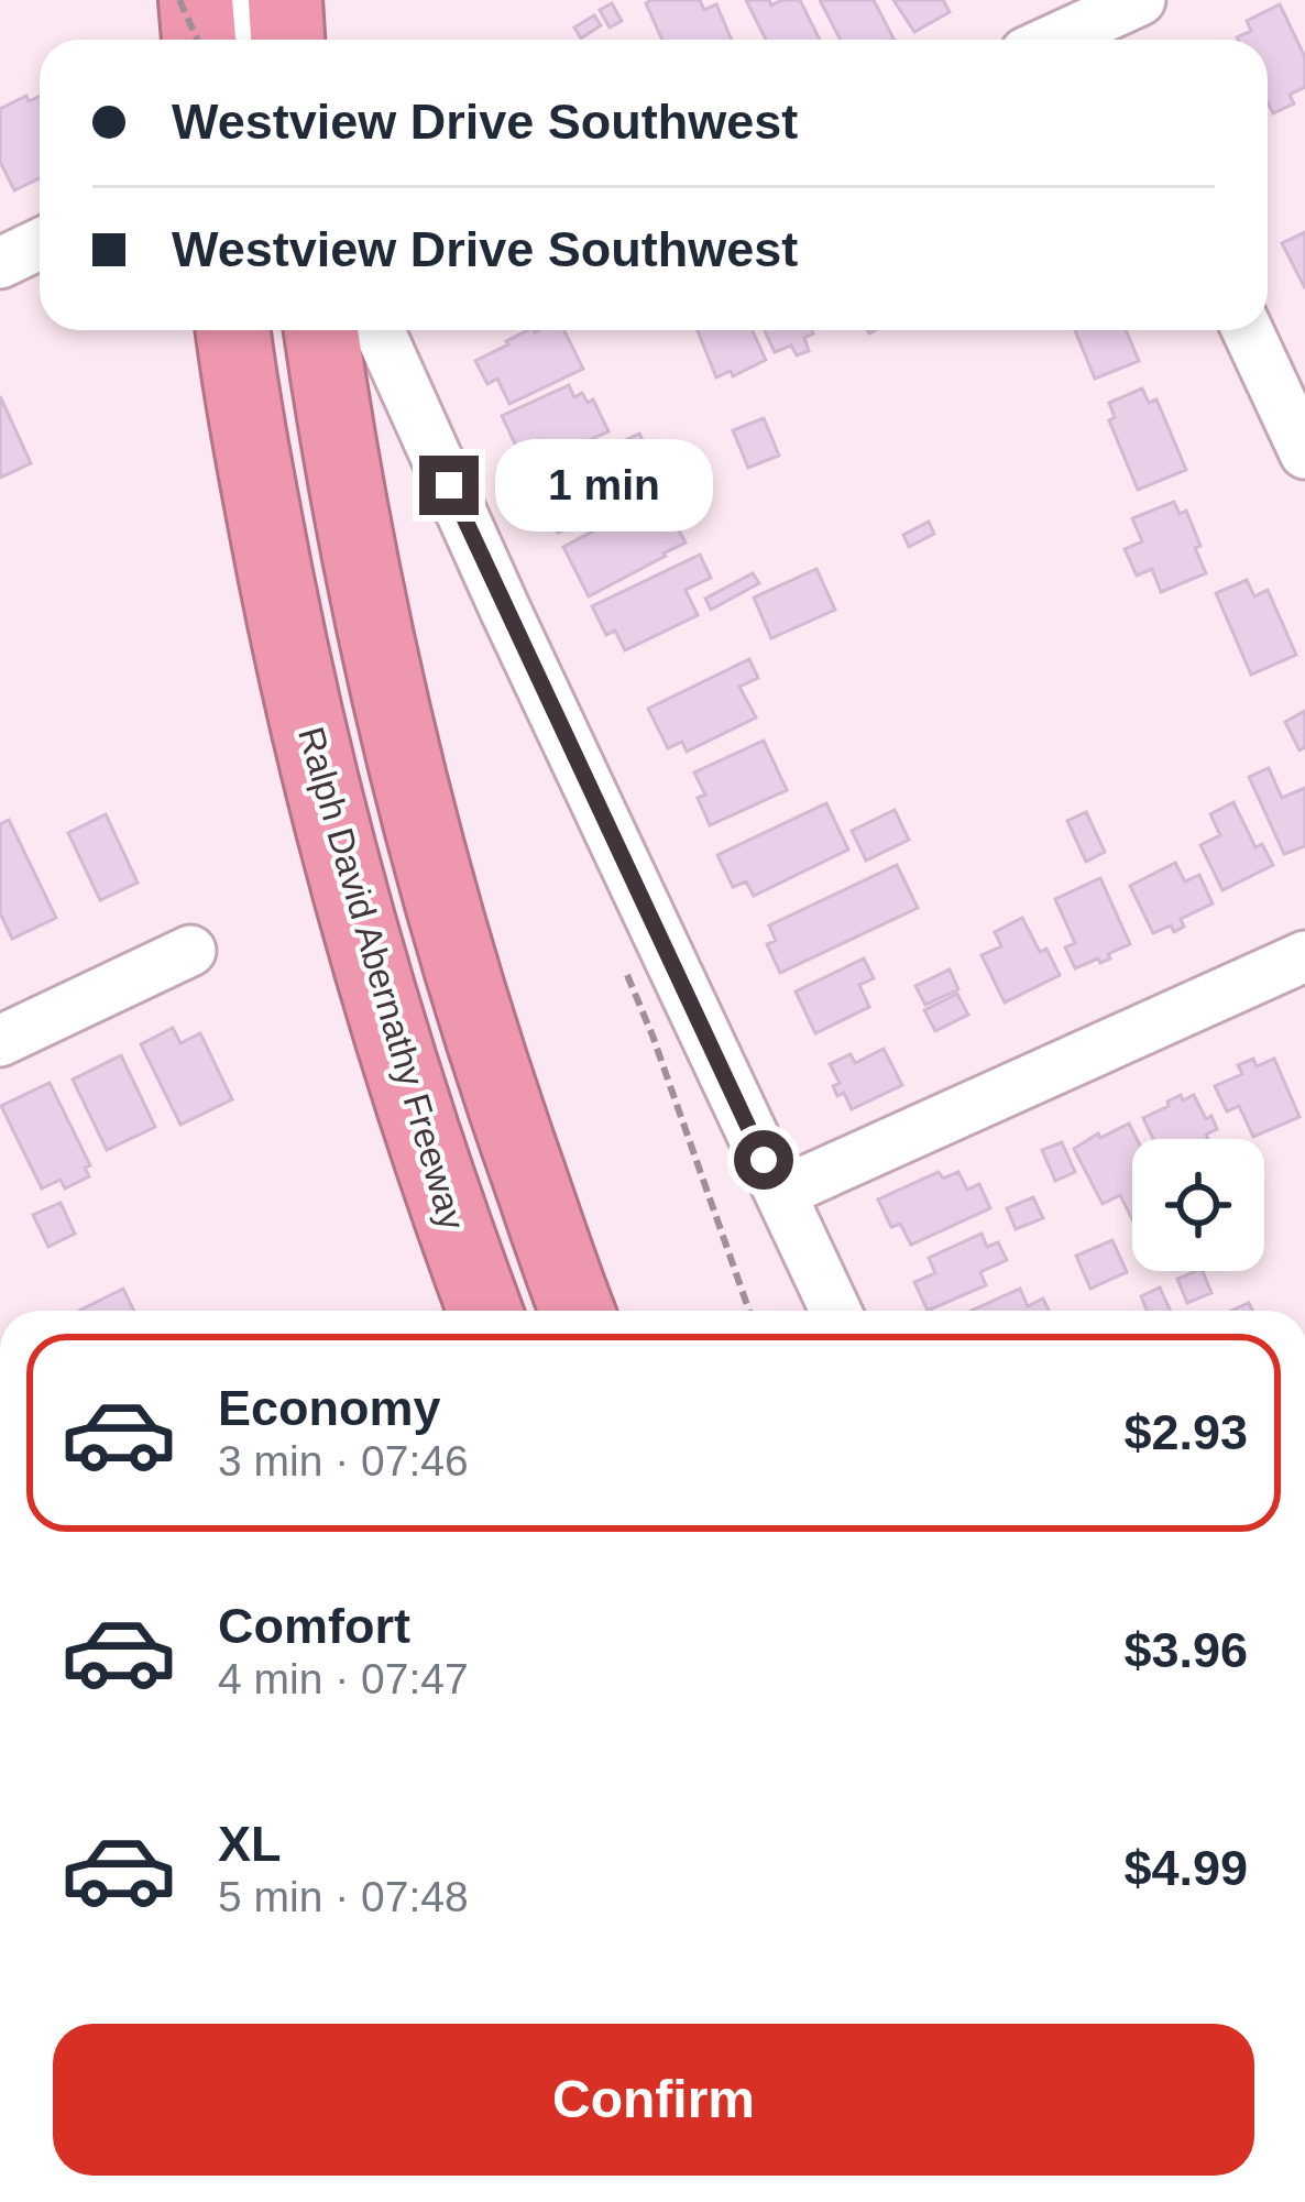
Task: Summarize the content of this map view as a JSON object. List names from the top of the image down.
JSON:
{
  "streets": {
    "highway": ["Ralph David Abernathy Freeway"]
  },
  "page": {
    "banner": ["Westview Drive Southwest", "Westview Drive Southwest"],
    "bubble": "1 min",
    "list": [
      {
        "name": "Economy",
        "note": "3 min · 07:46",
        "value": "$2.93"
      },
      {
        "name": "Comfort",
        "note": "4 min · 07:47",
        "value": "$3.96"
      },
      {
        "name": "XL",
        "note": "5 min · 07:48",
        "value": "$4.99"
      }
    ],
    "buttons": "Confirm"
  }
}
